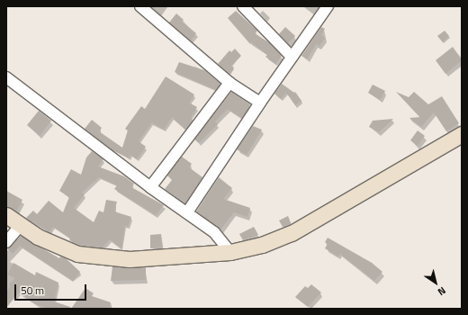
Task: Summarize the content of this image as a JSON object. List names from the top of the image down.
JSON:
{
  "scale_bar": "50 m",
  "north": "bottom right"
}
